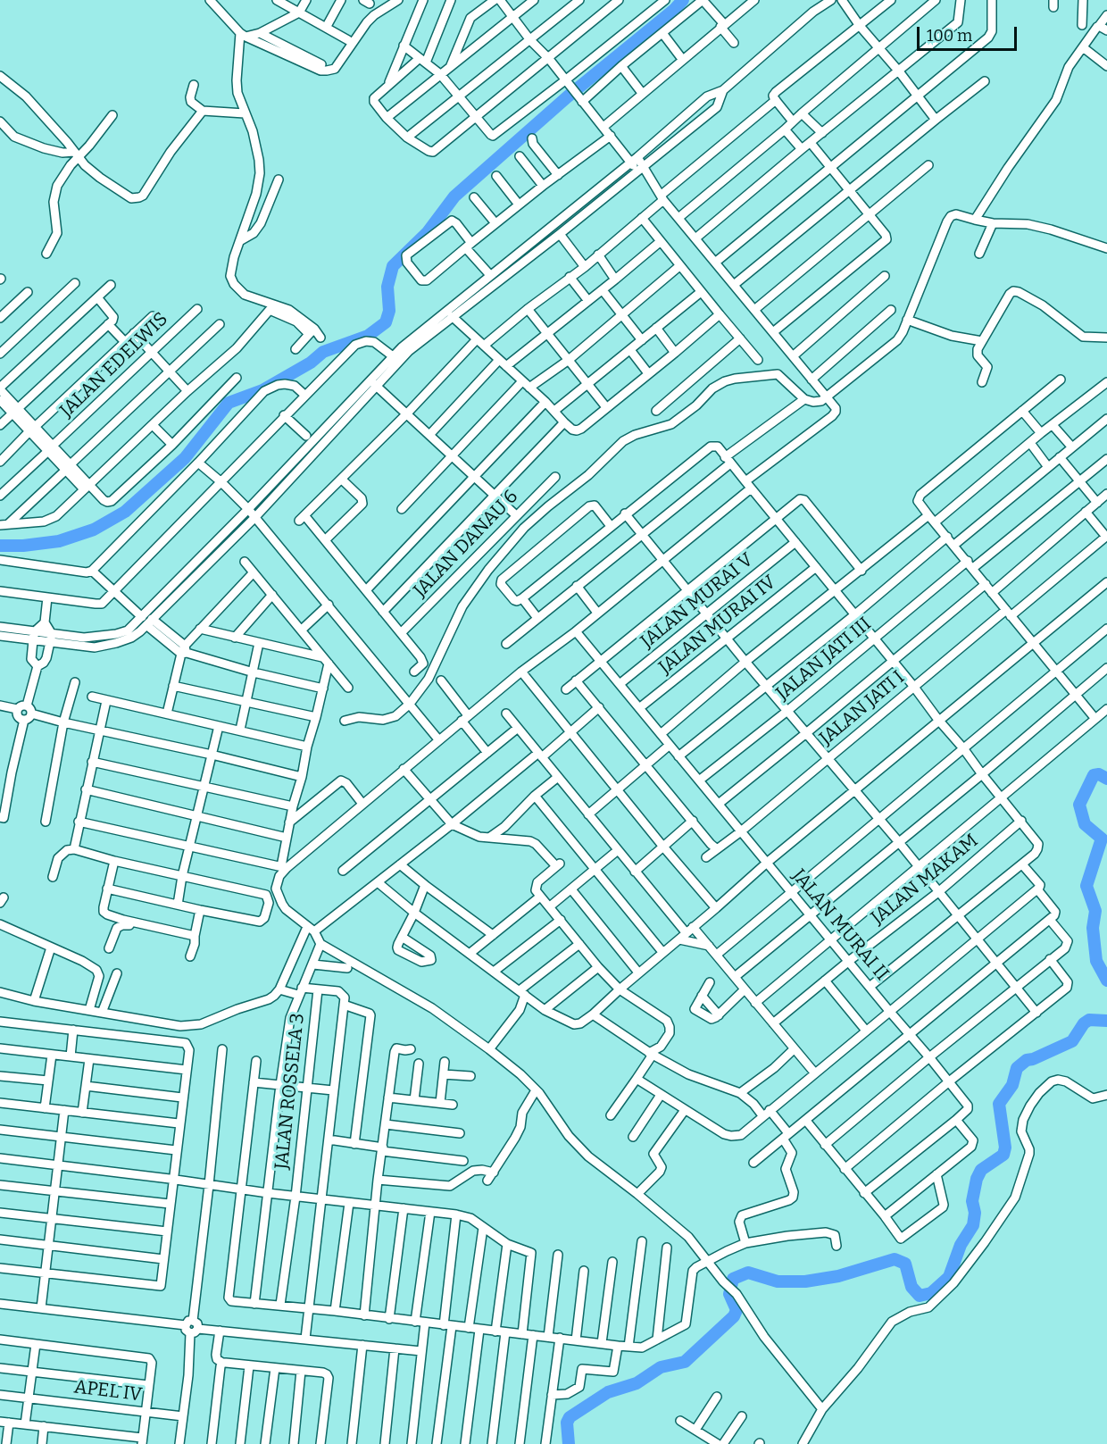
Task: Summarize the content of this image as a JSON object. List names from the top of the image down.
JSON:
{
  "streets": {
    "street": [
      "JALAN EDELWIS",
      "JALAN DANAU 6",
      "JALAN MURAI V",
      "JALAN MURAI IV",
      "JALAN JATI III",
      "JALAN JATI I",
      "JALAN MAKAM",
      "JALAN MURAI II",
      "JALAN ROSSELA 3",
      "APEL IV"
    ]
  },
  "crossings": [
    ["JALAN MURAI V", "JALAN MURAI II"],
    ["JALAN MURAI IV", "JALAN MURAI II"],
    ["JALAN JATI III", "JALAN MURAI II"],
    ["JALAN JATI I", "JALAN MURAI II"],
    ["JALAN MAKAM", "JALAN MURAI II"]
  ],
  "scale_bar": "100 m"
}
